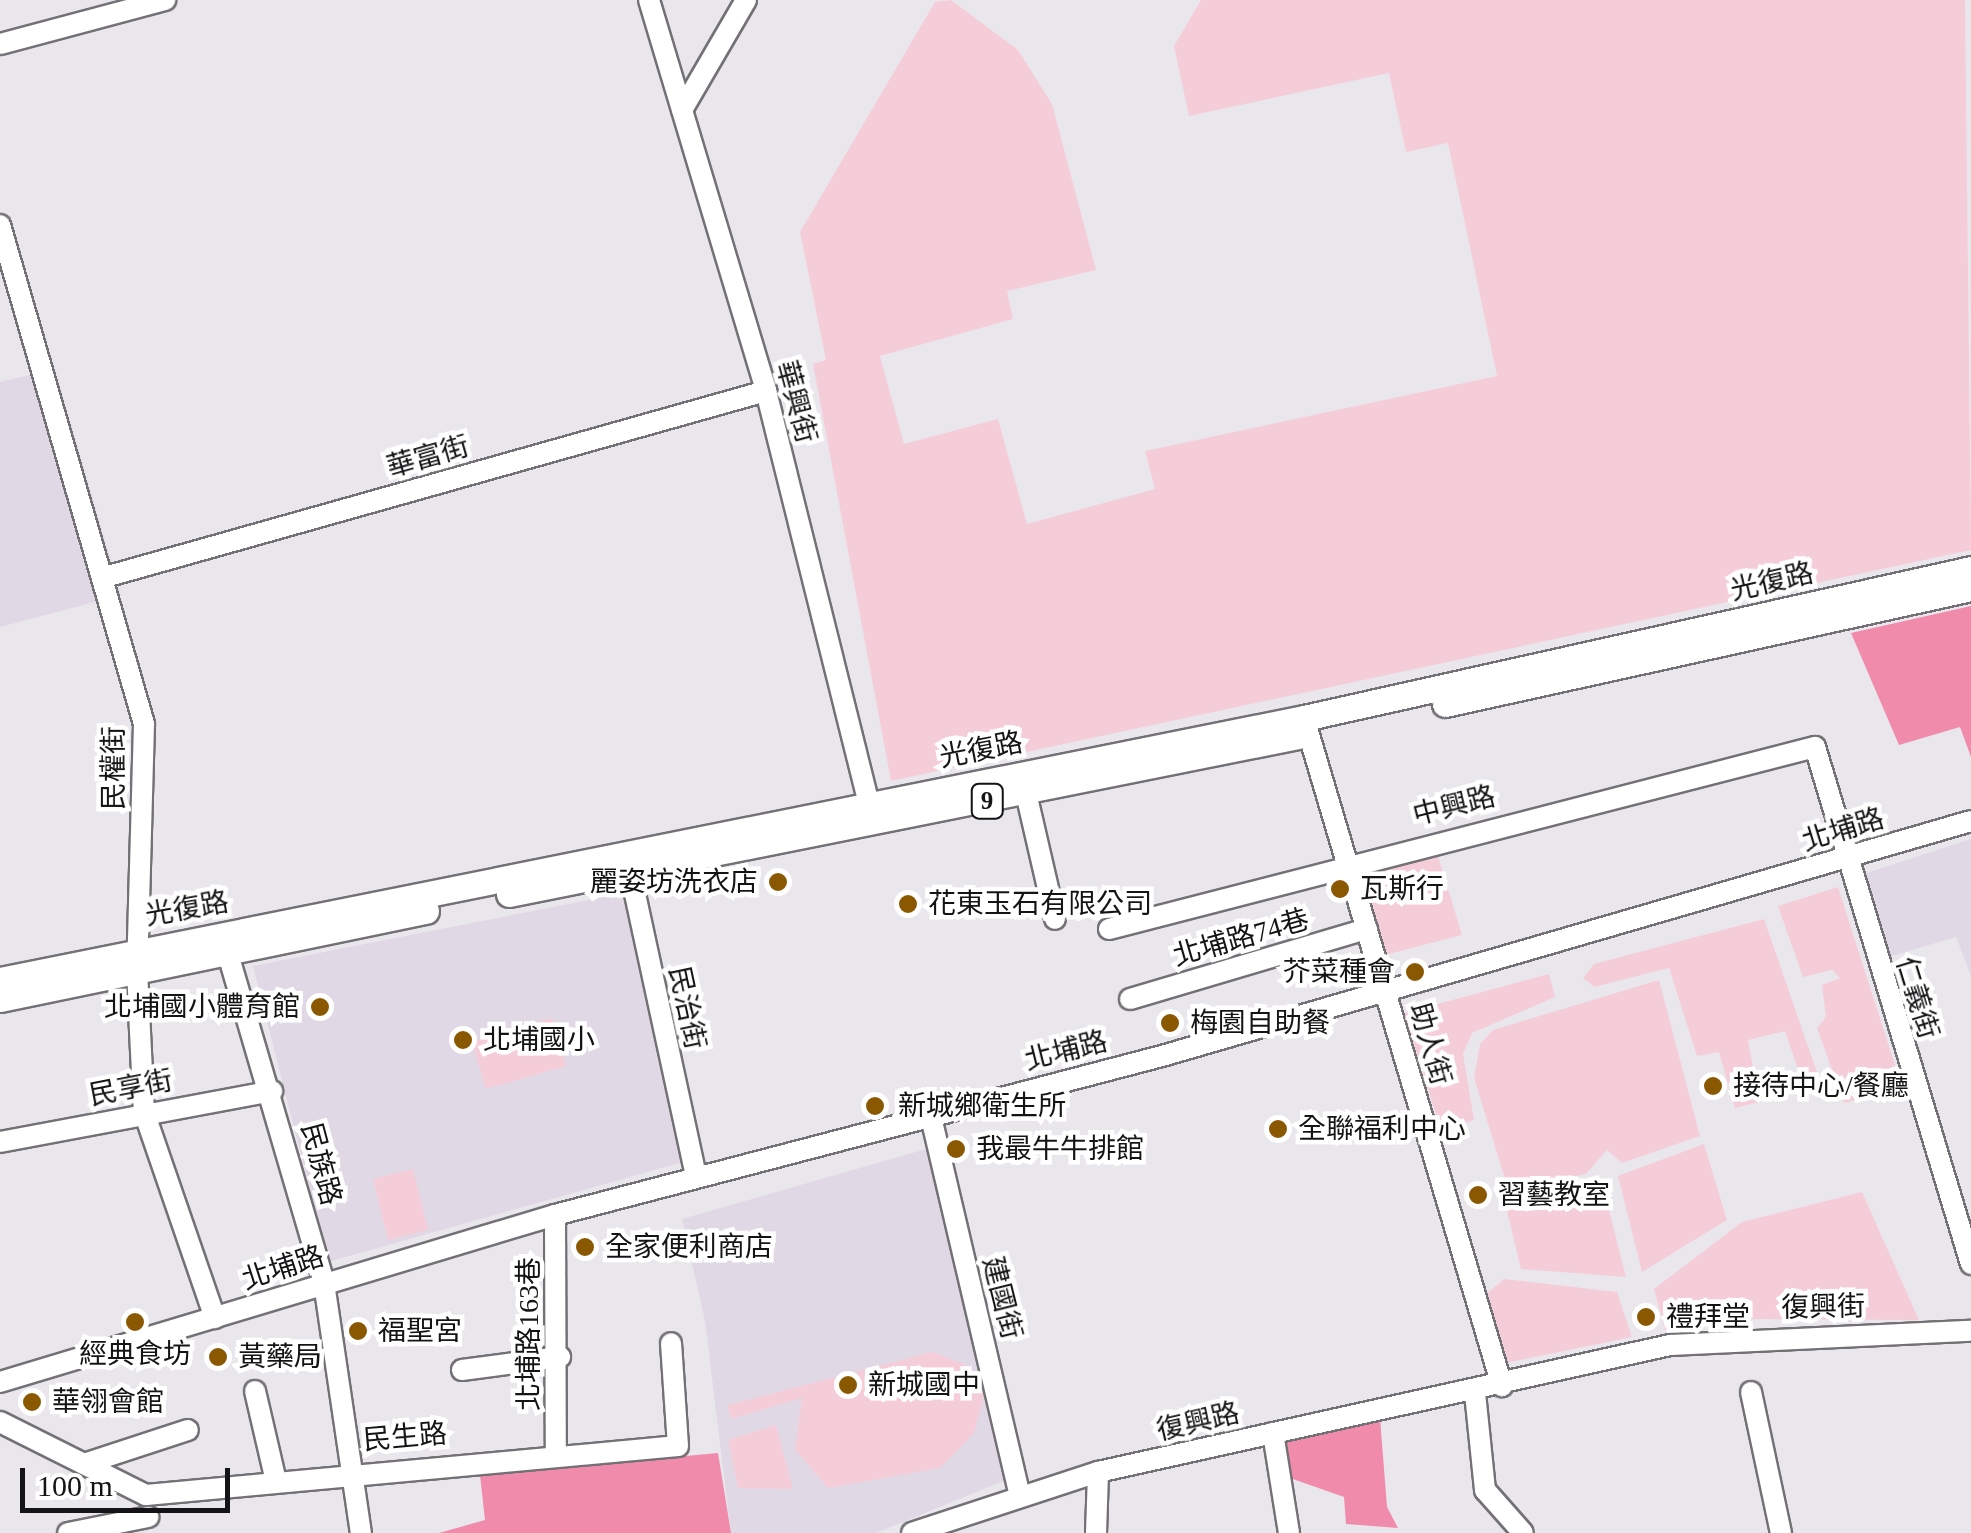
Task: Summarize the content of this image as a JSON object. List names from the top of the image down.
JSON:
{
  "streets": {
    "main road": ["光復路", "9"],
    "street": [
      "華興街",
      "華富街",
      "民權街",
      "中興路",
      "北埔路",
      "北埔路74巷",
      "仁義街",
      "民治街",
      "助人街",
      "民享街",
      "民族路",
      "建國街",
      "復興街",
      "北埔路163巷",
      "復興路",
      "民生路"
    ]
  },
  "crossings": [
    ["華興街", "華富街"],
    ["華興街", "光復路"],
    ["華富街", "民權街"],
    ["光復路", "民權街"],
    ["光復路", "民治街"],
    ["光復路", "助人街"],
    ["光復路", "民族路"],
    ["民權街", "北埔路"],
    ["民權街", "民享街"],
    ["中興路", "仁義街"],
    ["中興路", "助人街"],
    ["北埔路", "仁義街"],
    ["北埔路", "民治街"],
    ["北埔路", "助人街"],
    ["北埔路", "民族路"],
    ["北埔路", "建國街"],
    ["北埔路", "北埔路163巷"],
    ["北埔路74巷", "助人街"],
    ["助人街", "復興街"],
    ["助人街", "復興路"],
    ["民享街", "民族路"],
    ["民族路", "民生路"],
    ["建國街", "復興路"],
    ["復興街", "復興路"],
    ["北埔路163巷", "民生路"]
  ],
  "places": [
    "麗姿坊洗衣店",
    "瓦斯行",
    "花東玉石有限公司",
    "芥菜種會",
    "北埔國小體育館",
    "梅園自助餐",
    "北埔國小",
    "接待中心/餐廳",
    "新城鄉衛生所",
    "全聯福利中心",
    "我最牛牛排館",
    "習藝教室",
    "全家便利商店",
    "禮拜堂",
    "經典食坊",
    "福聖宮",
    "黃藥局",
    "新城國中",
    "華翎會館"
  ],
  "scale_bar": "100 m"
}
